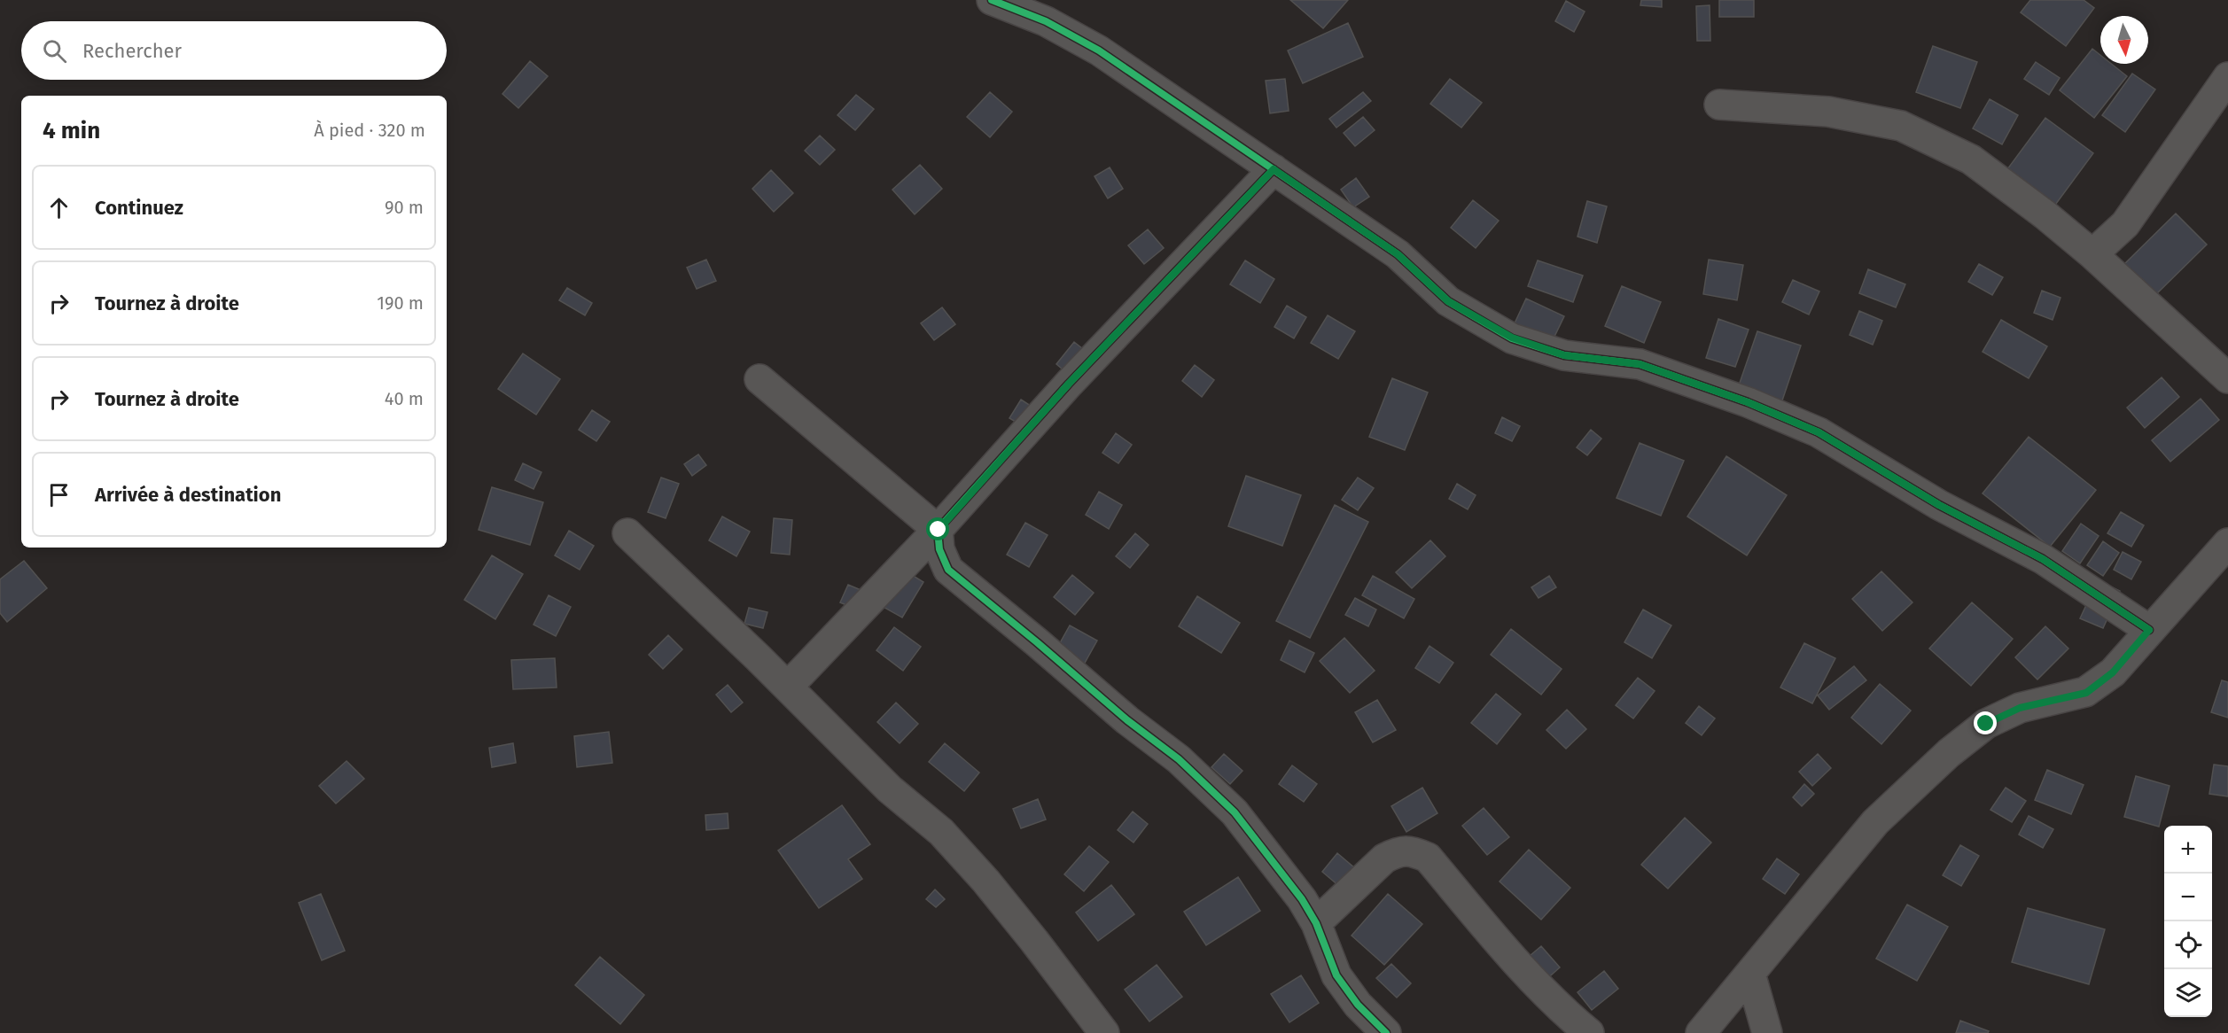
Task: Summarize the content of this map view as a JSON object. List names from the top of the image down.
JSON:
{
  "north": "bottom",
  "page": {
    "search": "Rechercher",
    "heading": ["4 min", "À pied · 320 m"],
    "list": [
      ["Continuez", "90 m"],
      ["Tournez à droite", "190 m"],
      ["Tournez à droite", "40 m"],
      "Arrivée à destination"
    ],
    "map_buttons": ["+", "−"]
  }
}
